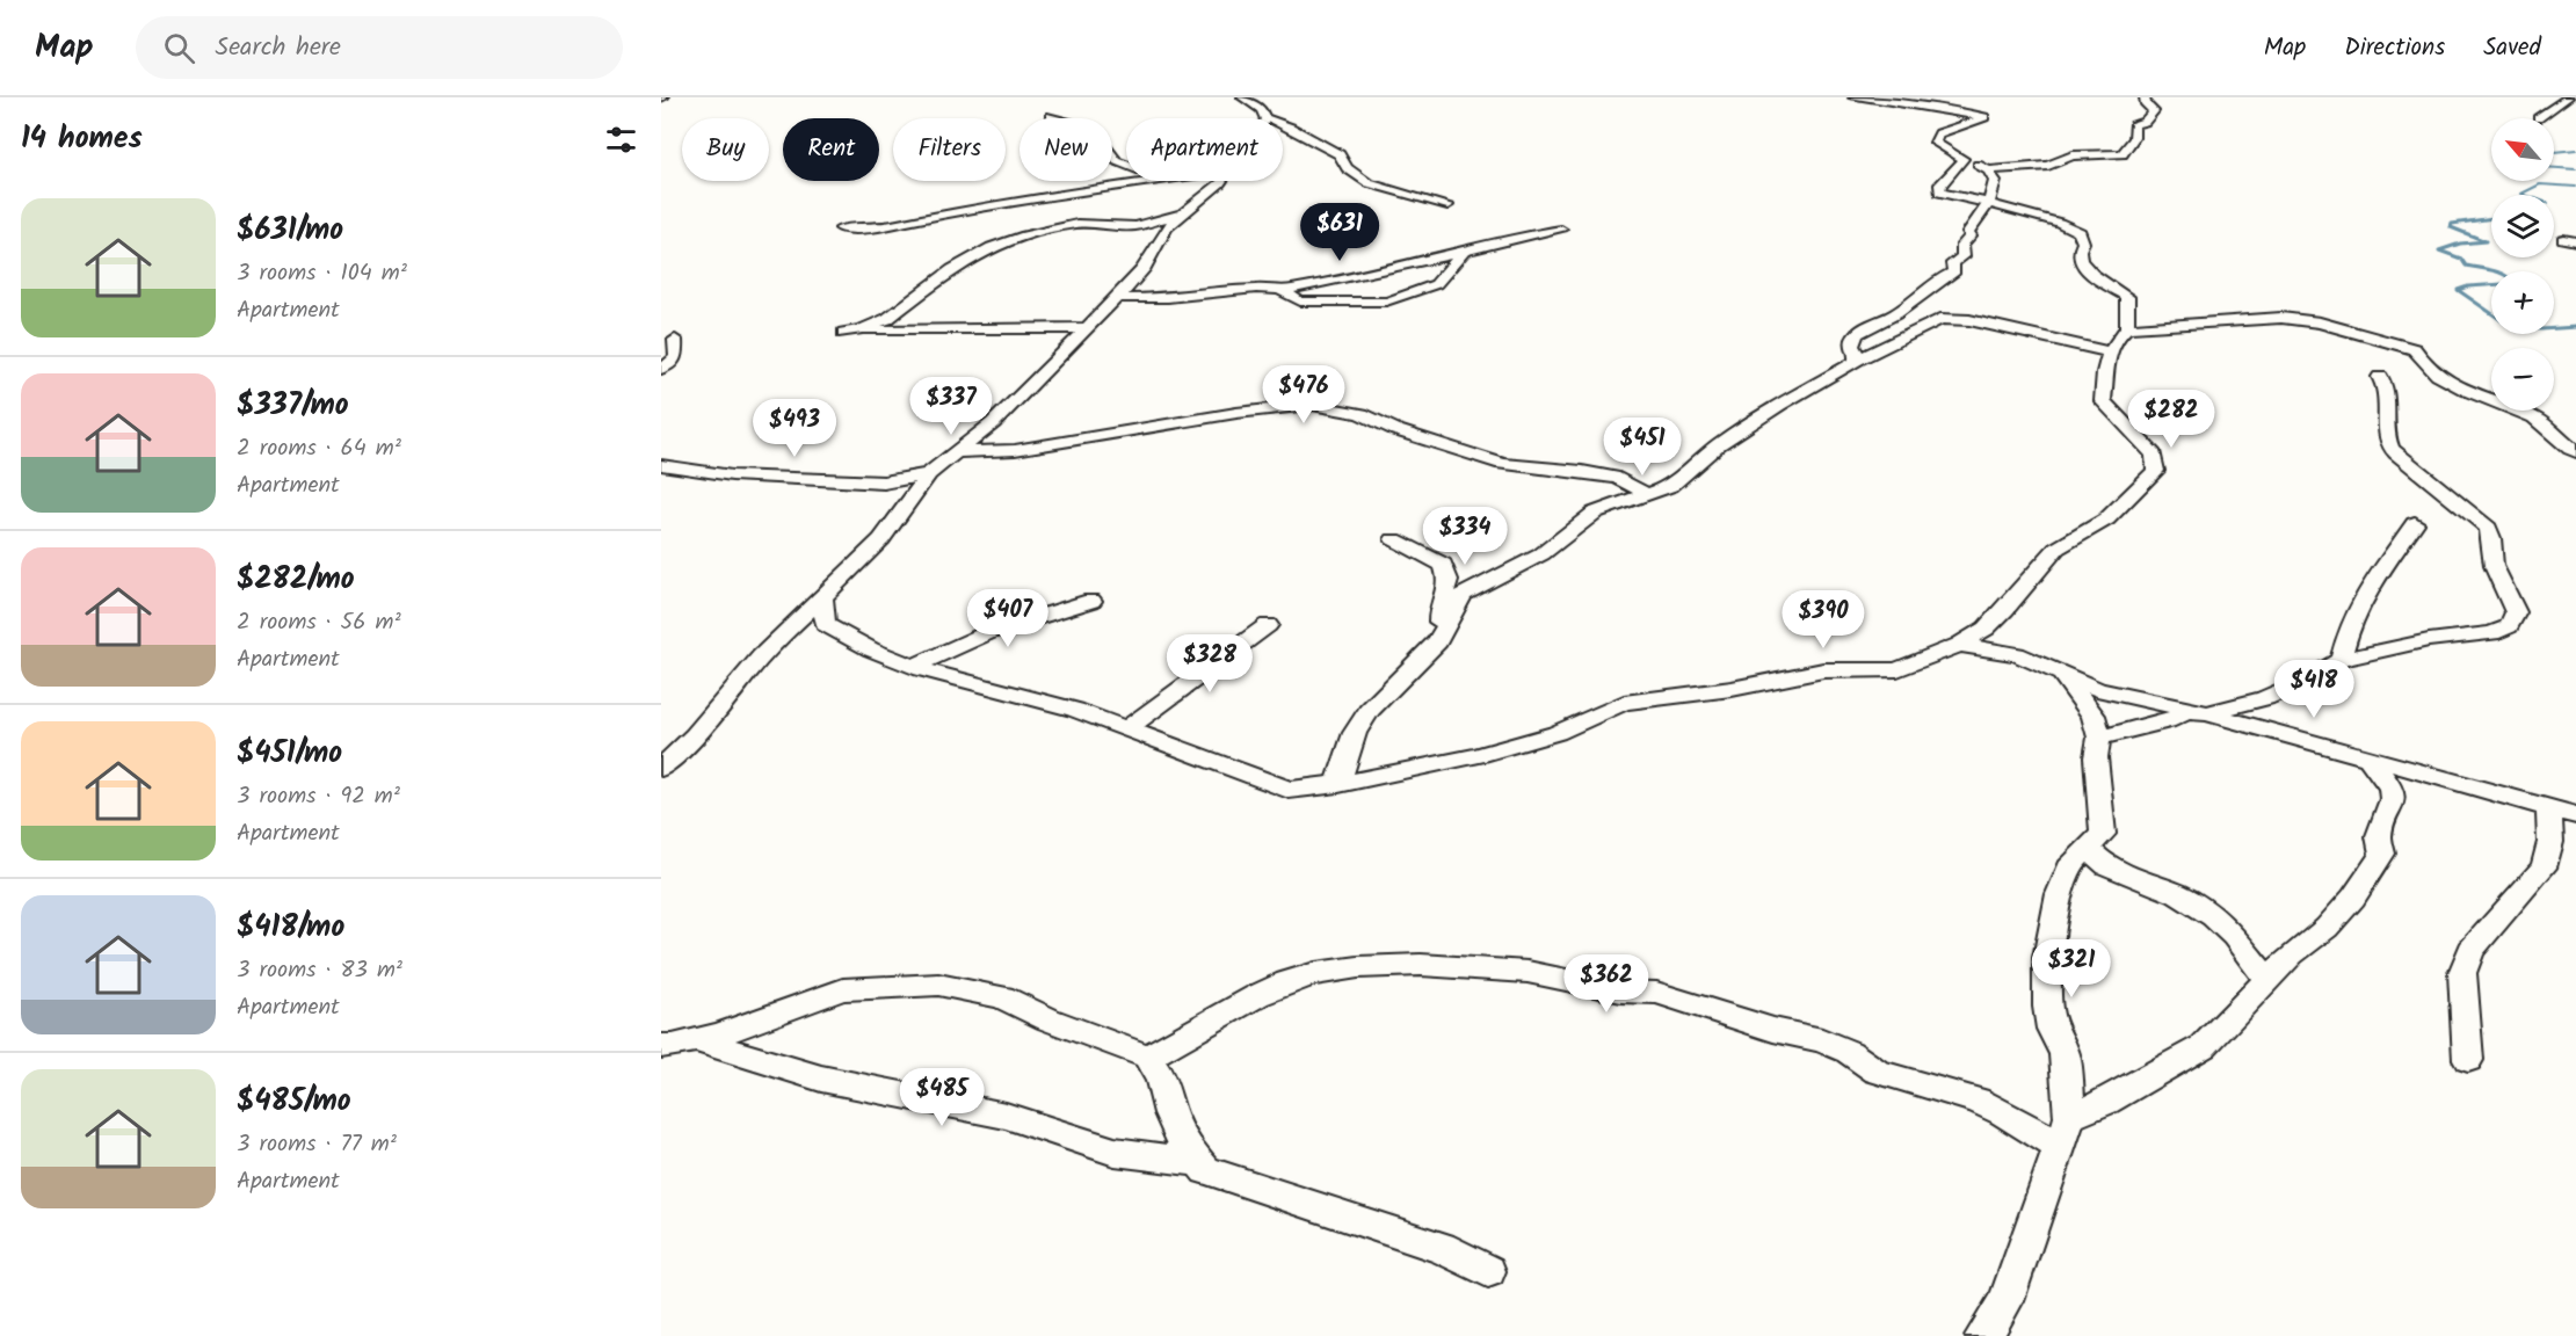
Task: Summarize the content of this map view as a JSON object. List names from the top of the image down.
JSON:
{
  "north": "top left",
  "page": {
    "header": "Map",
    "search": "Search here",
    "nav": ["Map", "Directions", "Saved"],
    "heading": "14 homes",
    "map_buttons": ["+", "−"],
    "chip": [
      "Buy",
      "Rent",
      "Filters",
      "New",
      "Apartment"
    ],
    "list": [
      {
        "name": "$631/mo",
        "note": "3 rooms · 104 m² · Apartment"
      },
      {
        "name": "$337/mo",
        "note": "2 rooms · 64 m² · Apartment"
      },
      {
        "name": "$282/mo",
        "note": "2 rooms · 56 m² · Apartment"
      },
      {
        "name": "$451/mo",
        "note": "3 rooms · 92 m² · Apartment"
      },
      {
        "name": "$418/mo",
        "note": "3 rooms · 83 m² · Apartment"
      },
      {
        "name": "$485/mo",
        "note": "3 rooms · 77 m² · Apartment"
      }
    ],
    "price": [
      "$631",
      "$476",
      "$337",
      "$282",
      "$493",
      "$451",
      "$334",
      "$407",
      "$390",
      "$328",
      "$418",
      "$321",
      "$362",
      "$485"
    ]
  }
}
